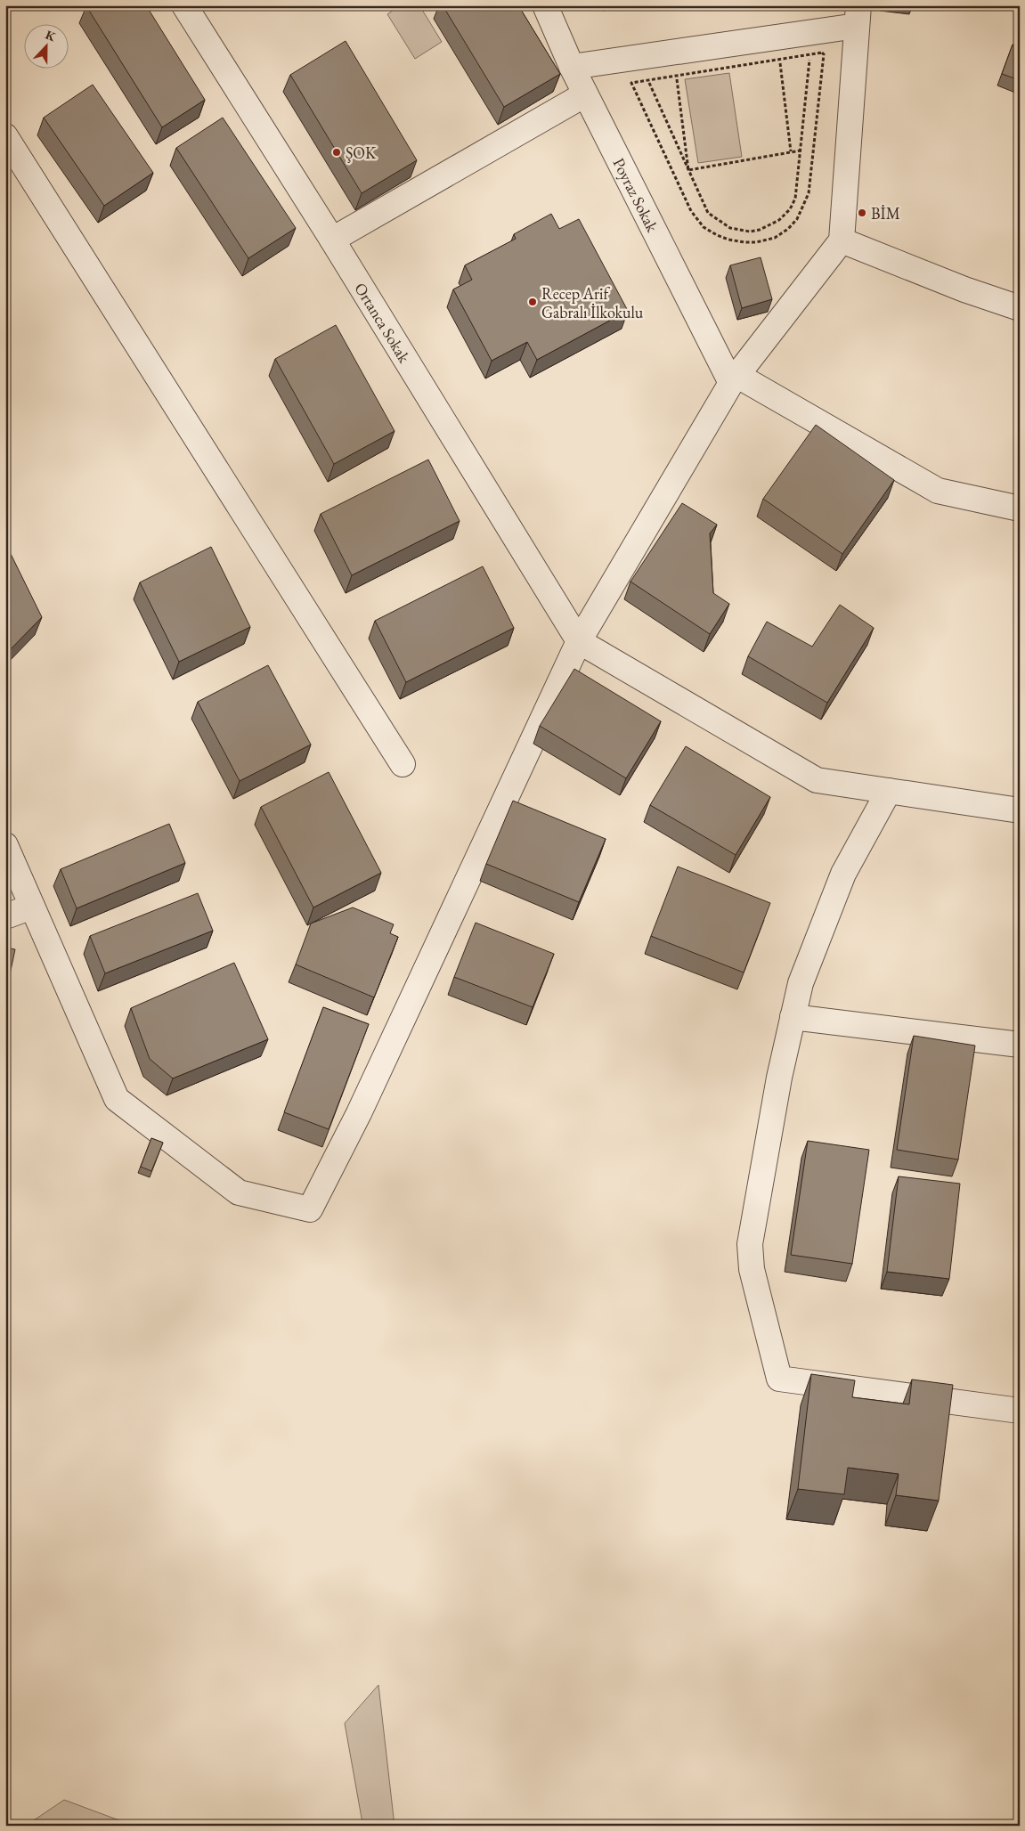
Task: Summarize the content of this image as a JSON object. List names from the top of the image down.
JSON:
{
  "streets": {
    "street": ["Poyraz Sokak", "Ortanca Sokak"]
  },
  "places": ["ŞOK", "BİM", "Recep Arif Gabralı İlkokulu"],
  "north": "top"
}
